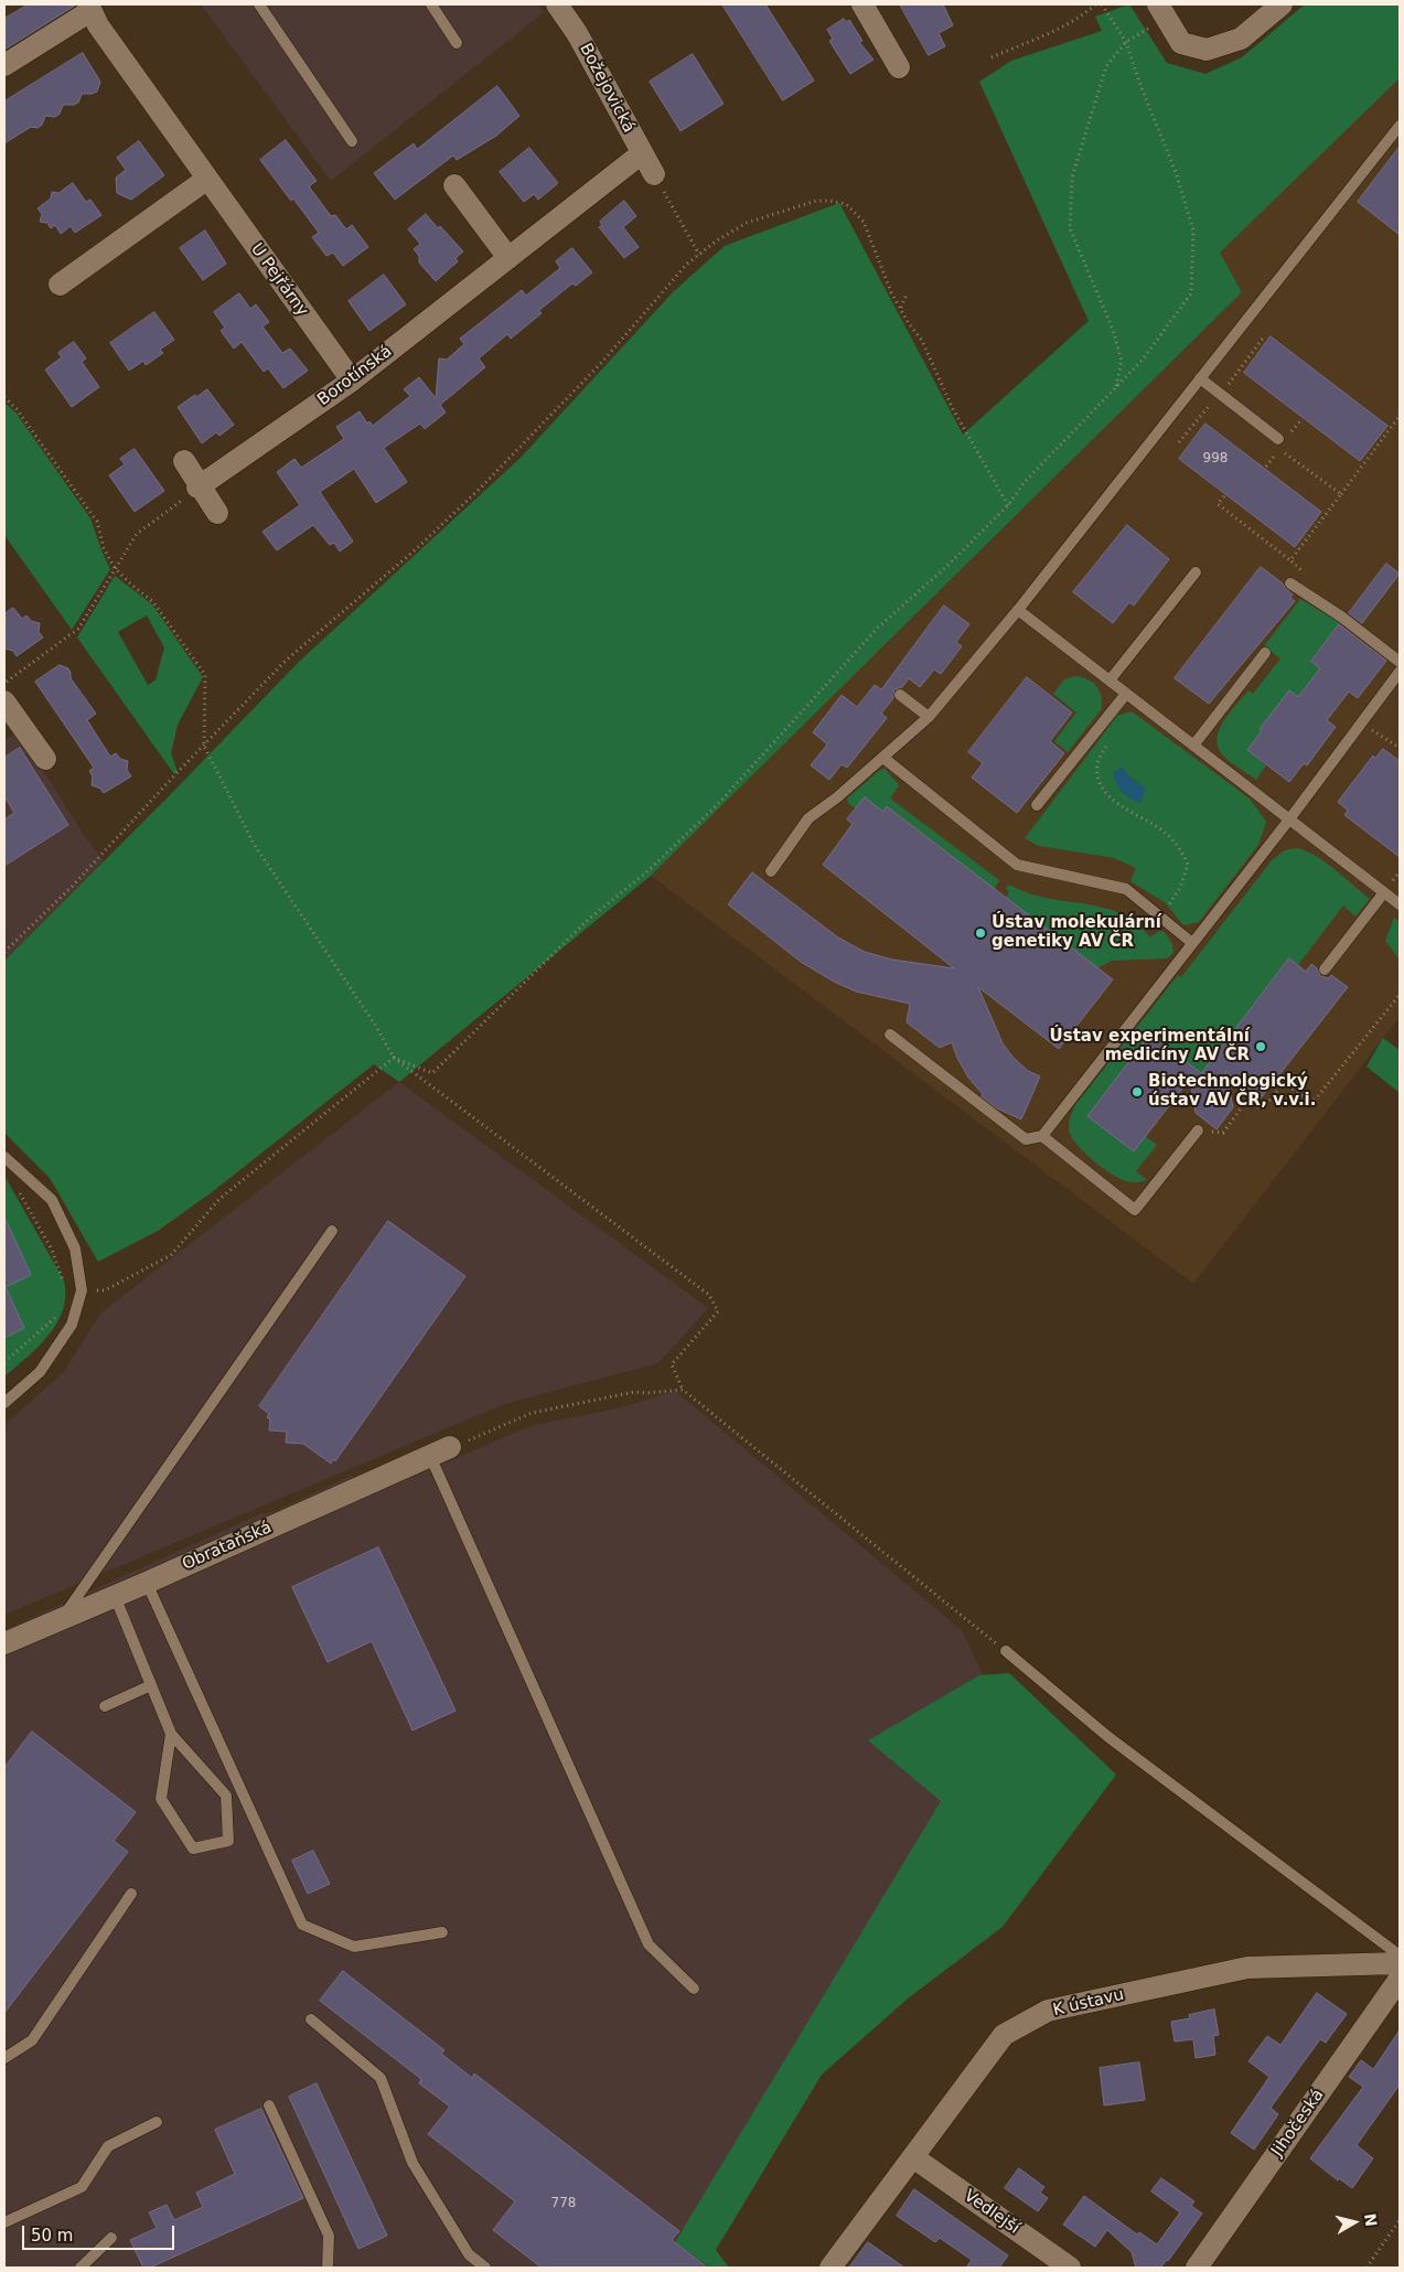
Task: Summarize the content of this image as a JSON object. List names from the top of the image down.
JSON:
{
  "streets": {
    "street": [
      "Božejovická",
      "U Pejřárny",
      "Borotínská",
      "Obrataňská",
      "K ústavu",
      "Jihočeská",
      "Vedlejší"
    ]
  },
  "crossings": [
    ["Božejovická", "Borotínská"],
    ["U Pejřárny", "Borotínská"],
    ["K ústavu", "Vedlejší"]
  ],
  "places": ["Ústav molekulární genetiky AV ČR", "Ústav experimentální medicíny AV ČR", "Biotechnologický ústav AV ČR, v.v.i."],
  "house_numbers": ["998", "778"],
  "scale_bar": "50 m",
  "north": "right"
}
